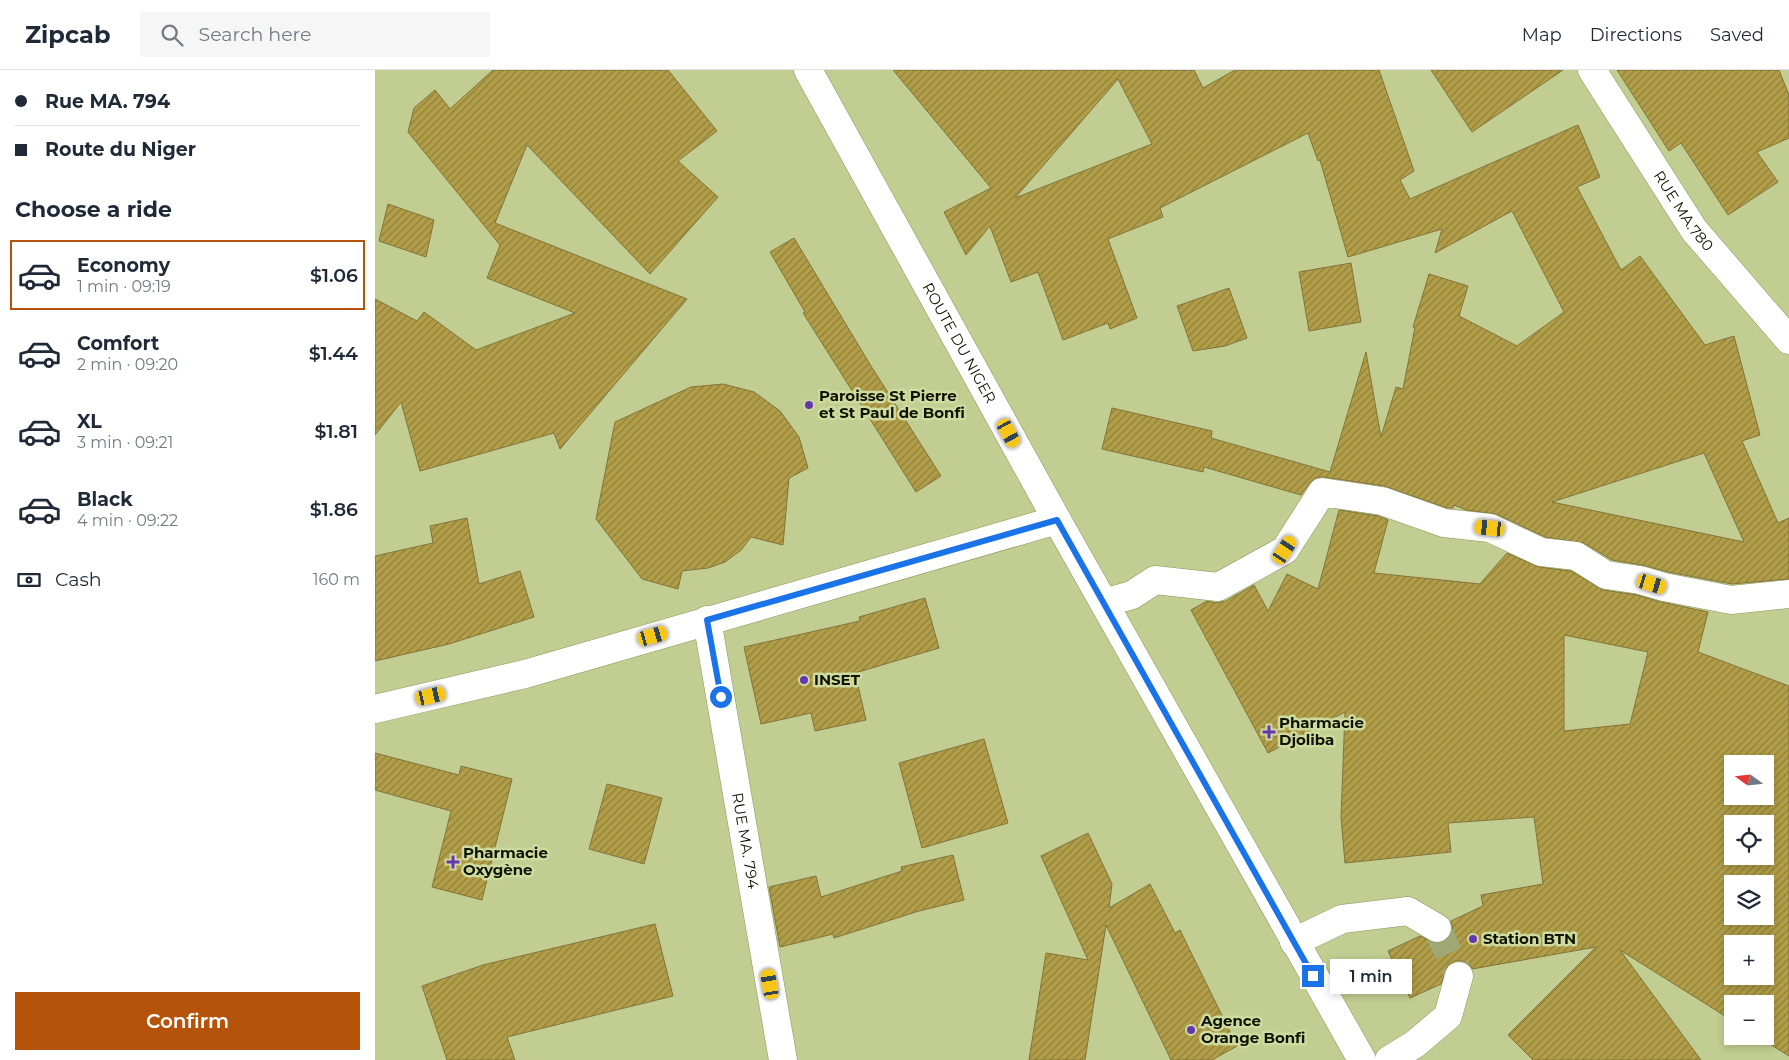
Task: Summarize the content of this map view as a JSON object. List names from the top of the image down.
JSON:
{
  "streets": {
    "street": ["RUE MA.780", "ROUTE DU NIGER", "RUE MA. 794"]
  },
  "places": {
    "other": [
      "Paroisse St Pierre et St Paul de Bonfi",
      "INSET",
      "Station BTN",
      "Agence Orange Bonfi"
    ],
    "health": ["Pharmacie Djoliba", "Pharmacie Oxygène"]
  },
  "north": "left",
  "page": {
    "header": "Zipcab",
    "search": "Search here",
    "nav": ["Map", "Directions", "Saved"],
    "banner": ["Rue MA. 794", "Route du Niger"],
    "heading": "Choose a ride",
    "list": [
      {
        "name": "Economy",
        "note": "1 min · 09:19",
        "value": "$1.06"
      },
      {
        "name": "Comfort",
        "note": "2 min · 09:20",
        "value": "$1.44"
      },
      {
        "name": "XL",
        "note": "3 min · 09:21",
        "value": "$1.81"
      },
      {
        "name": "Black",
        "note": "4 min · 09:22",
        "value": "$1.86"
      }
    ],
    "pay": ["Cash", "160 m"],
    "map_buttons": ["+", "−"],
    "bubble": "1 min",
    "buttons": "Confirm"
  }
}
